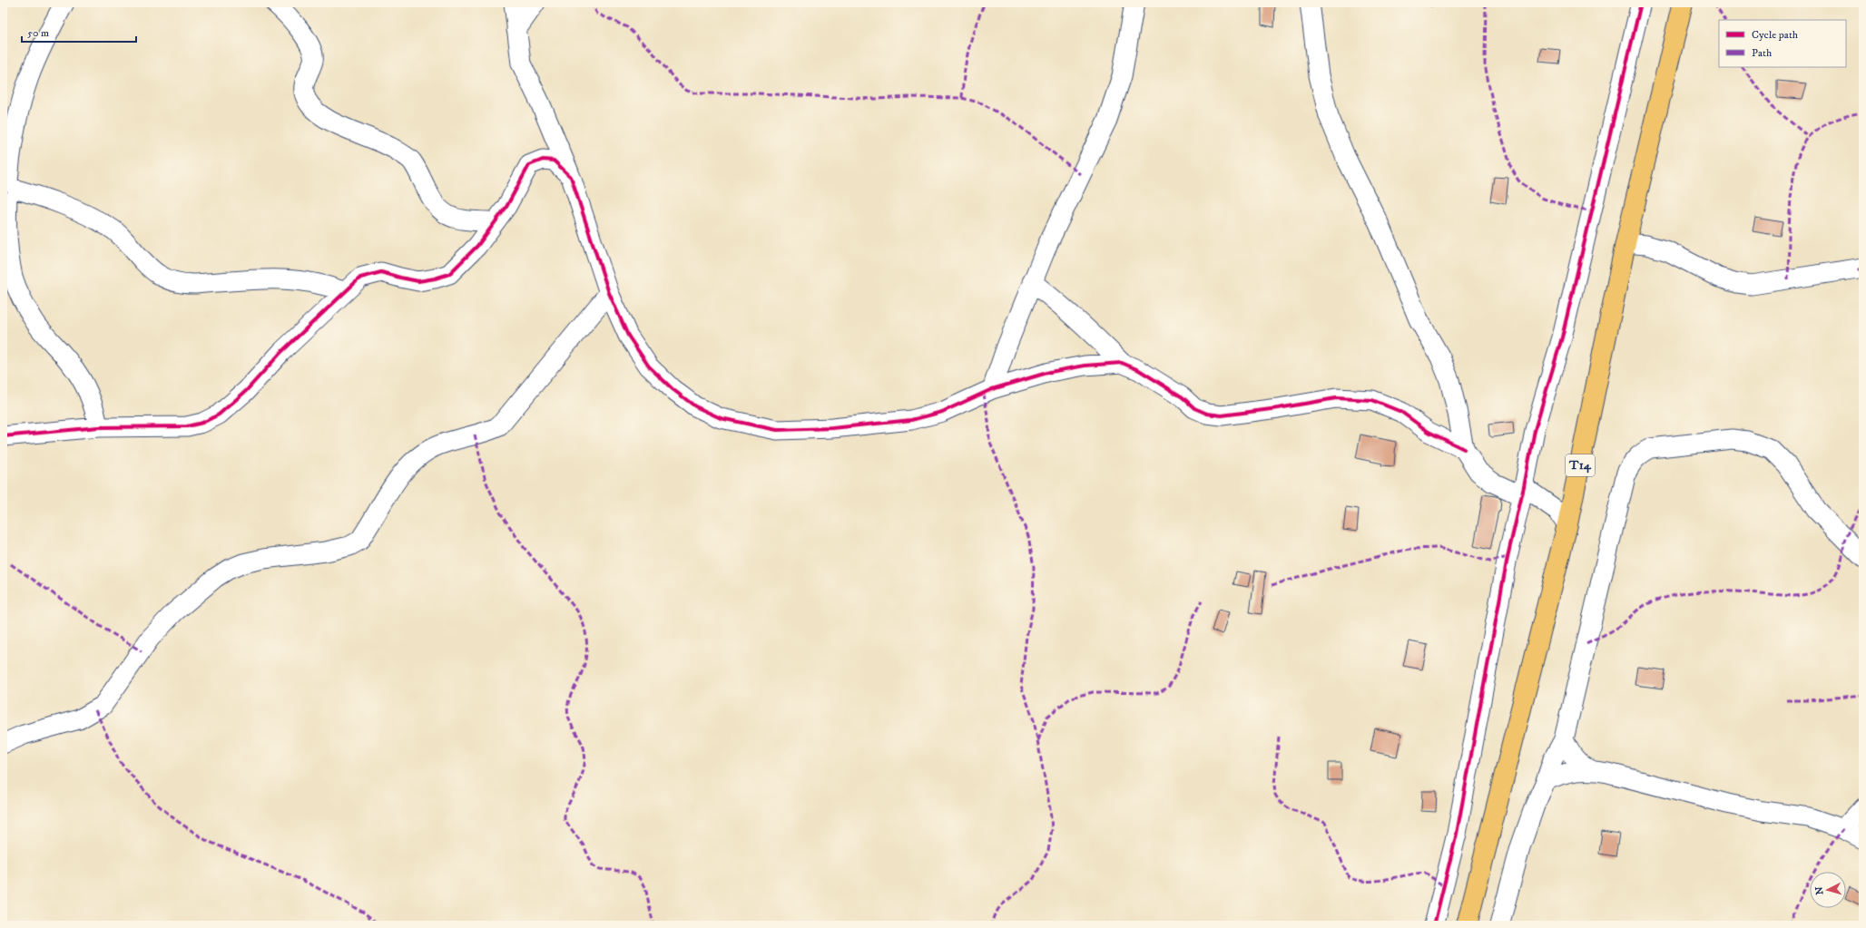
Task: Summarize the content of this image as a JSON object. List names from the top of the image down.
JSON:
{
  "streets": {
    "highway": ["T14"]
  },
  "legend": ["Cycle path", "Path"],
  "scale_bar": "50 m",
  "north": "left"
}
